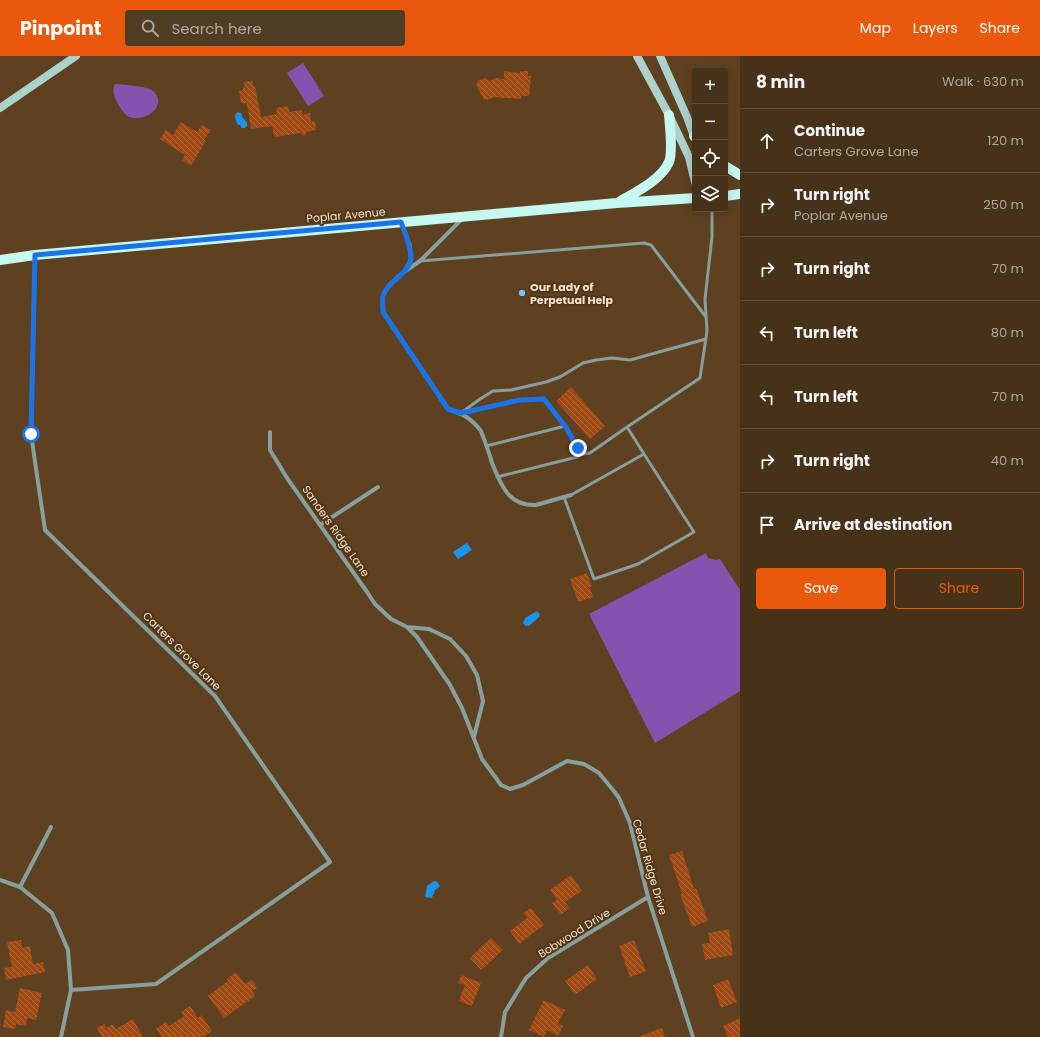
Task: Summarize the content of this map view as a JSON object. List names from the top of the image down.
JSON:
{
  "streets": {
    "main road": ["Poplar Avenue"],
    "street": [
      "Sanders Ridge Lane",
      "Carters Grove Lane",
      "Cedar Ridge Drive",
      "Bobwood Drive"
    ]
  },
  "crossings": [
    ["Poplar Avenue", "Carters Grove Lane"],
    ["Sanders Ridge Lane", "Cedar Ridge Drive"],
    ["Cedar Ridge Drive", "Bobwood Drive"]
  ],
  "places": ["Our Lady of Perpetual Help"],
  "page": {
    "header": "Pinpoint",
    "search": "Search here",
    "nav": ["Map", "Layers", "Share"],
    "heading": ["8 min", "Walk · 630 m"],
    "map_buttons": ["+", "−"],
    "list": [
      ["Continue", "Carters Grove Lane", "120 m"],
      ["Turn right", "Poplar Avenue", "250 m"],
      ["Turn right", "70 m"],
      ["Turn left", "80 m"],
      ["Turn left", "70 m"],
      ["Turn right", "40 m"],
      "Arrive at destination"
    ],
    "buttons": ["Save", "Share"]
  }
}
